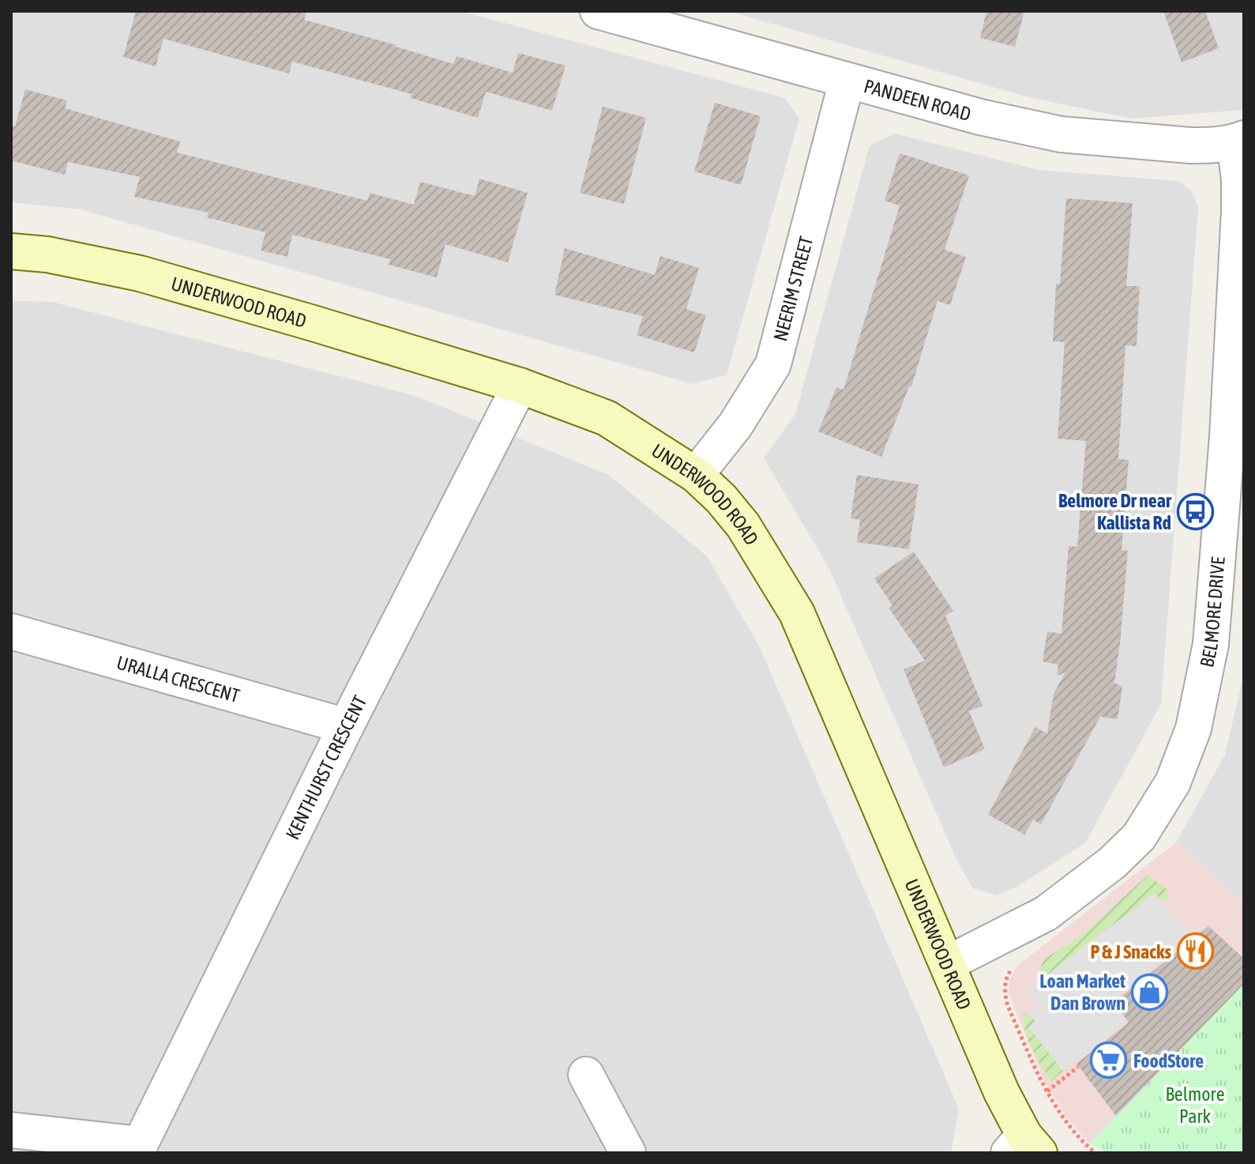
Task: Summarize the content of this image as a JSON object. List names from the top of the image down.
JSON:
{
  "streets": {
    "street": [
      "PANDEEN ROAD",
      "NEERIM STREET",
      "UNDERWOOD ROAD",
      "BELMORE DRIVE",
      "URALLA CRESCENT",
      "KENTHURST CRESCENT"
    ]
  },
  "crossings": [
    ["PANDEEN ROAD", "NEERIM STREET"],
    ["PANDEEN ROAD", "BELMORE DRIVE"],
    ["NEERIM STREET", "UNDERWOOD ROAD"],
    ["UNDERWOOD ROAD", "BELMORE DRIVE"],
    ["UNDERWOOD ROAD", "KENTHURST CRESCENT"],
    ["URALLA CRESCENT", "KENTHURST CRESCENT"]
  ],
  "parks": ["Belmore Park"],
  "places": {
    "bus stop": ["Belmore Dr near Kallista Rd"],
    "restaurant": ["P & J Snacks"],
    "shop": ["Loan Market Dan Brown"],
    "supermarket": ["FoodStore"]
  }
}
